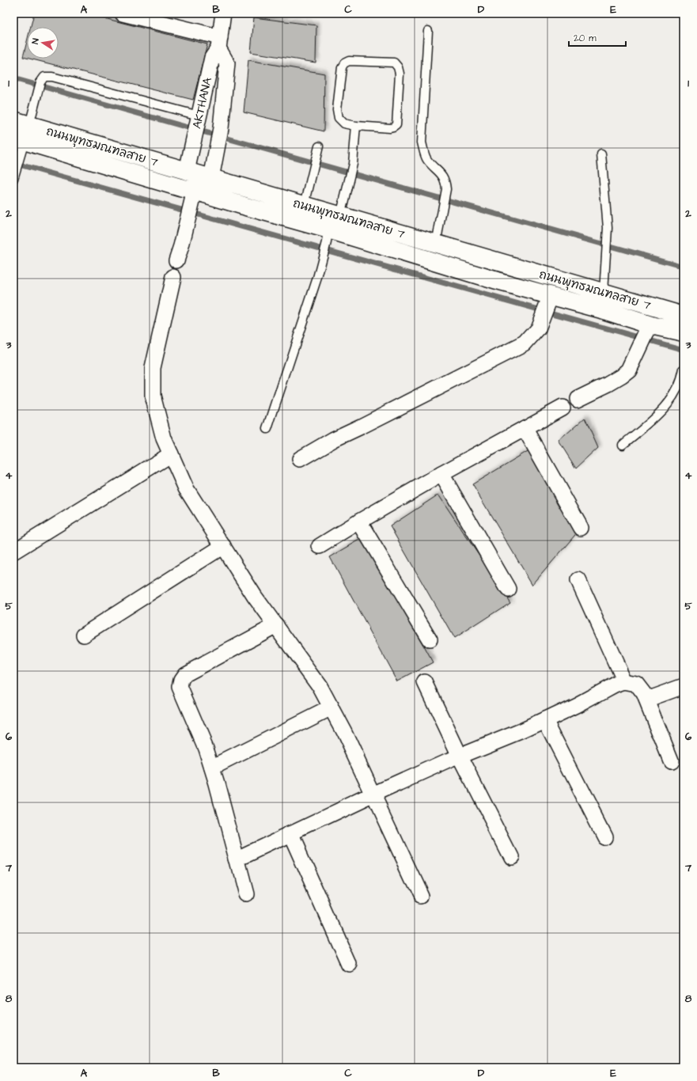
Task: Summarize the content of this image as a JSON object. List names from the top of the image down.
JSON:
{
  "streets": {
    "main road": ["ถนนพุทธมณฑลสาย 7"],
    "street": ["AKTHANA"]
  },
  "crossings": [
    ["AKTHANA", "ถนนพุทธมณฑลสาย 7"]
  ],
  "scale_bar": "20 m",
  "north": "left",
  "grid": {
    "columns": [
      "A",
      "B",
      "C",
      "D",
      "E"
    ],
    "rows": [
      "1",
      "2",
      "3",
      "4",
      "5",
      "6",
      "7",
      "8"
    ]
  }
}
